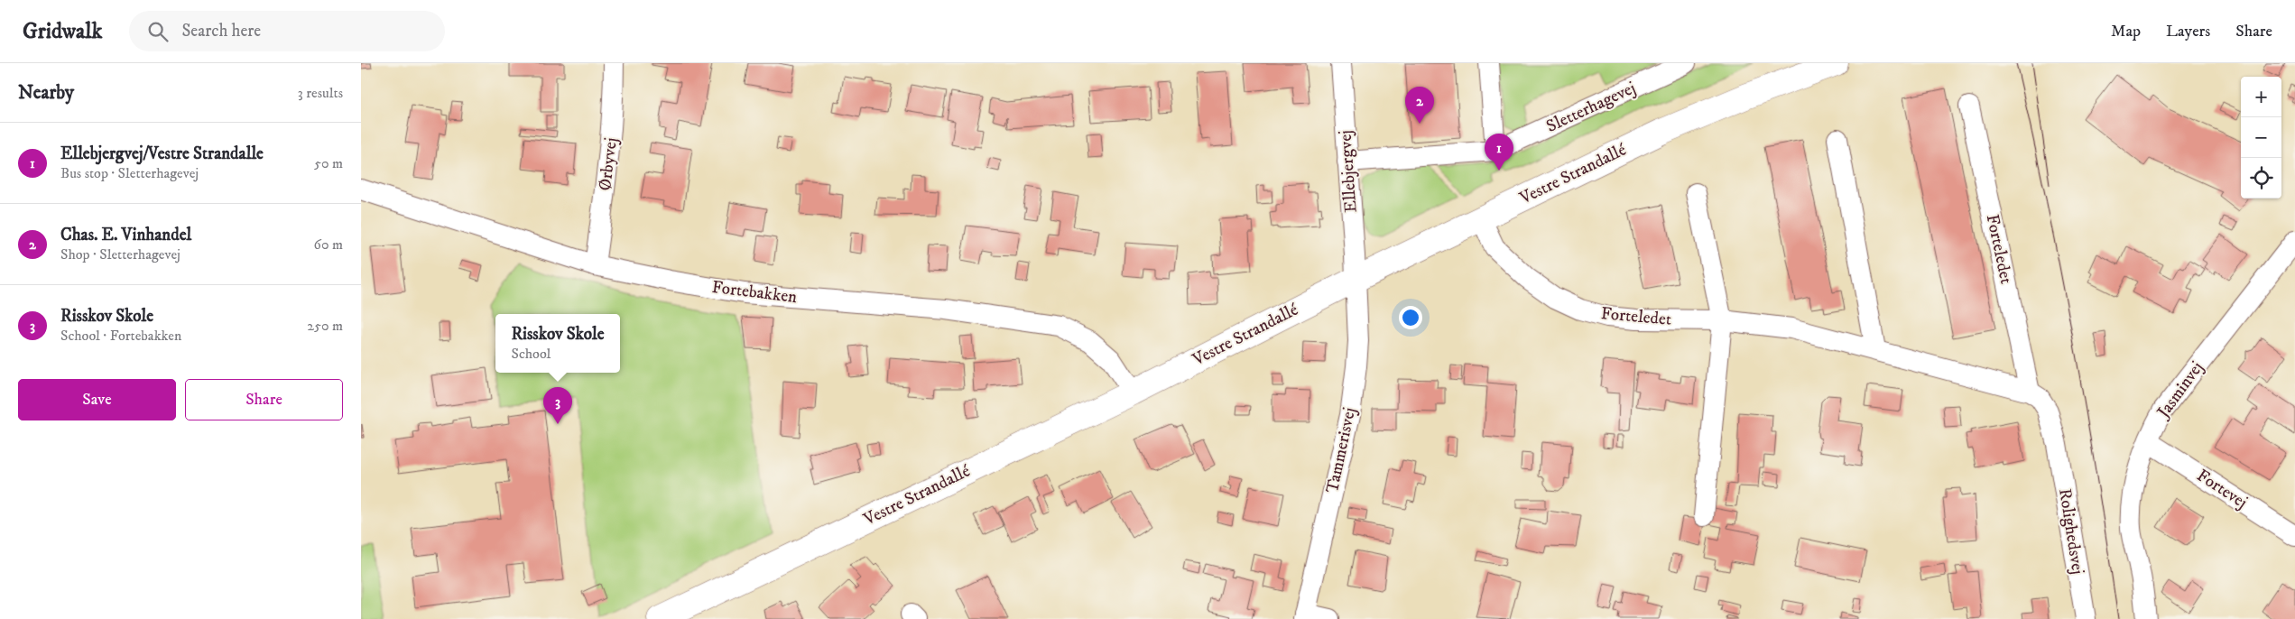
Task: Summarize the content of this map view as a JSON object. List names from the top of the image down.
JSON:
{
  "streets": {
    "street": [
      "Sletterhagevej",
      "Ørbyvej",
      "Ellebjergvej",
      "Vestre Strandallé",
      "Forteledet",
      "Fortebakken",
      "Jasminvej",
      "Tammerisvej",
      "Fortevej",
      "Rolighedsvej"
    ]
  },
  "crossings": [
    ["Sletterhagevej", "Ellebjergvej"],
    ["Ørbyvej", "Fortebakken"],
    ["Ellebjergvej", "Vestre Strandallé"],
    ["Ellebjergvej", "Tammerisvej"],
    ["Vestre Strandallé", "Forteledet"],
    ["Vestre Strandallé", "Fortebakken"],
    ["Vestre Strandallé", "Tammerisvej"],
    ["Forteledet", "Rolighedsvej"],
    ["Jasminvej", "Fortevej"]
  ],
  "page": {
    "header": "Gridwalk",
    "search": "Search here",
    "nav": ["Map", "Layers", "Share"],
    "heading": ["Nearby", "3 results"],
    "map_buttons": ["+", "−"],
    "pins": ["2", "1", "3"],
    "list": [
      {
        "mark": "1",
        "name": "Ellebjergvej/Vestre Strandalle",
        "note": "Bus stop · Sletterhagevej",
        "value": "50 m"
      },
      {
        "mark": "2",
        "name": "Chas. E. Vinhandel",
        "note": "Shop · Sletterhagevej",
        "value": "60 m"
      },
      {
        "mark": "3",
        "name": "Risskov Skole",
        "note": "School · Fortebakken",
        "value": "250 m"
      }
    ],
    "popup": ["Risskov Skole", "School"],
    "buttons": ["Save", "Share"]
  }
}
